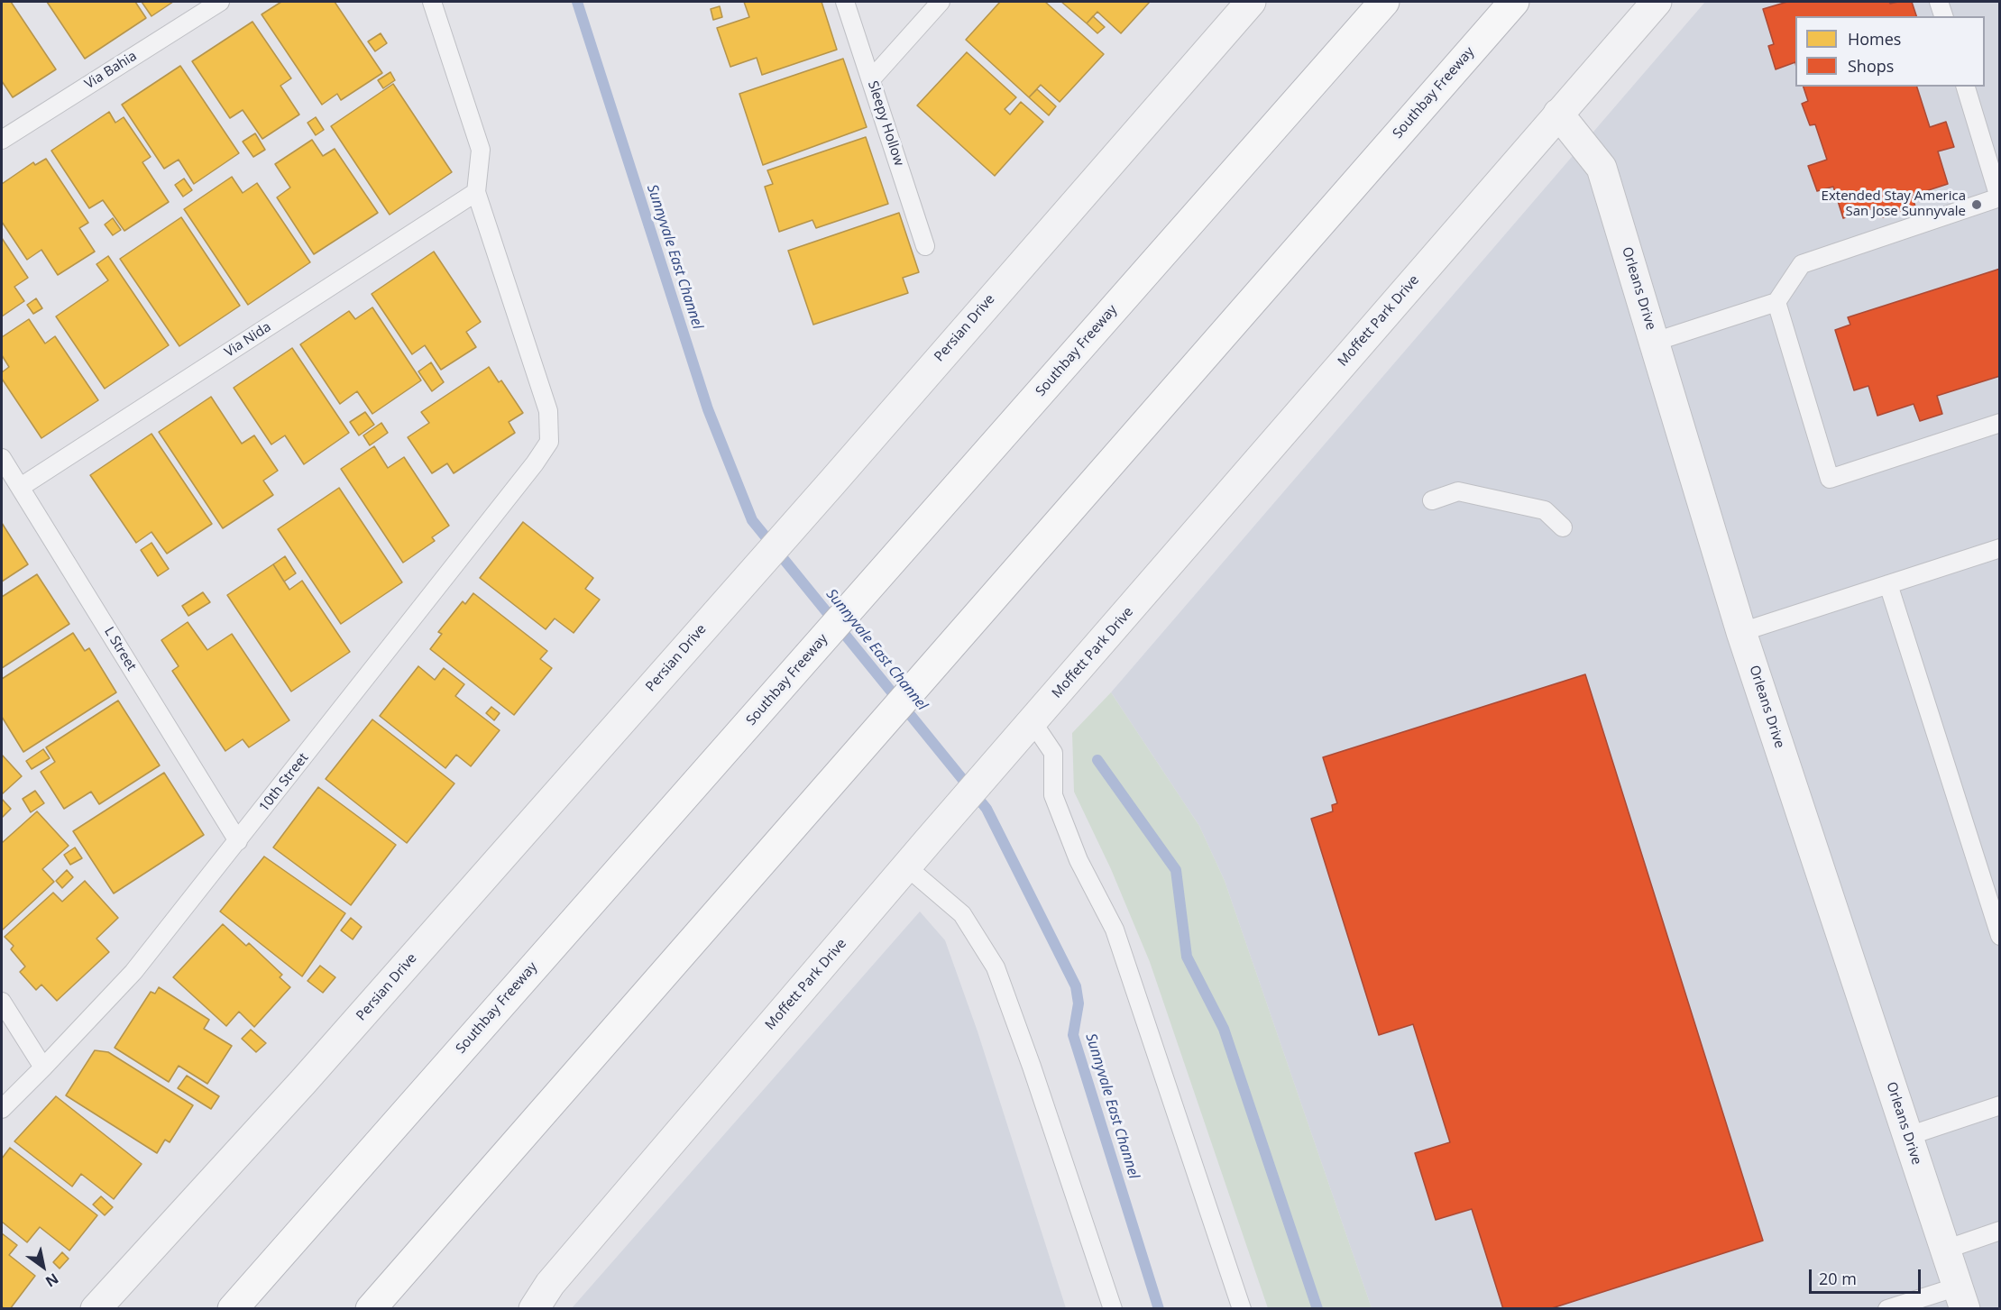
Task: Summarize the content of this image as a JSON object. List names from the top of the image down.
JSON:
{
  "streets": {
    "highway": ["Southbay Freeway"],
    "street": ["Orleans Drive", "Moffett Park Drive", "Persian Drive"],
    "lane": [
      "Via Bahia",
      "Sleepy Hollow",
      "Via Nida",
      "L Street",
      "10th Street"
    ]
  },
  "crossings": [
    ["Orleans Drive", "Moffett Park Drive"],
    ["Via Nida", "L Street"],
    ["Via Nida", "10th Street"],
    ["L Street", "10th Street"]
  ],
  "water": ["Sunnyvale East Channel"],
  "places": ["Extended Stay America San Jose Sunnyvale"],
  "legend": ["Homes", "Shops"],
  "scale_bar": "20 m",
  "north": "bottom right"
}
